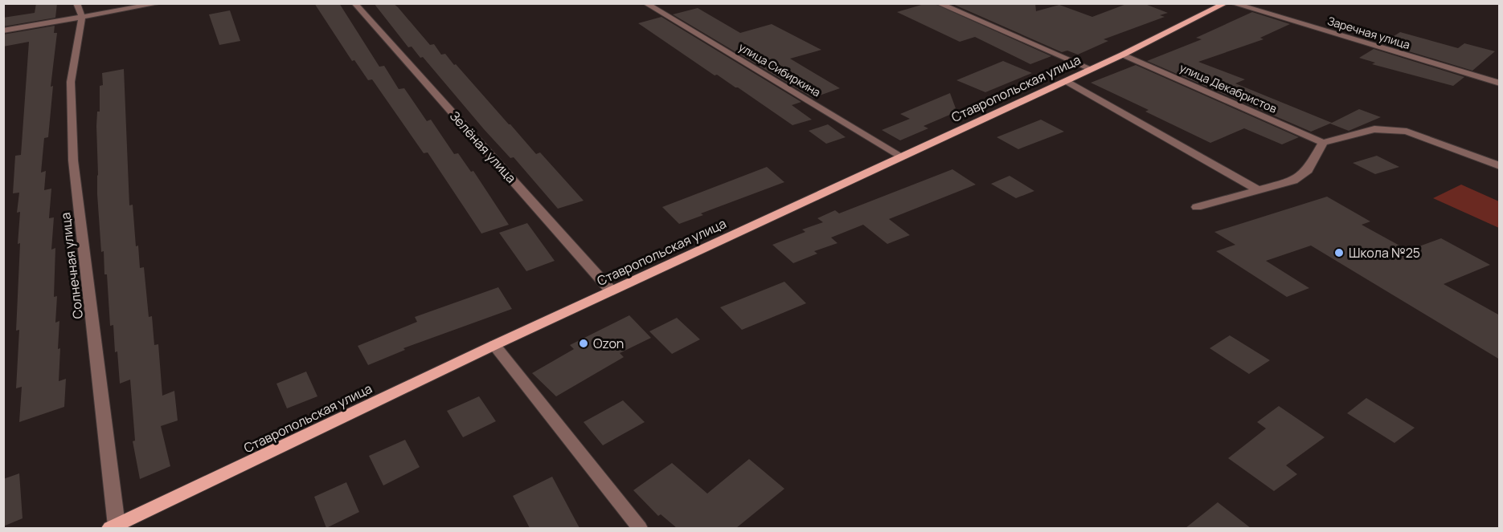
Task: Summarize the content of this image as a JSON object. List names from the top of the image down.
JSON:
{
  "streets": {
    "main road": ["Ставропольская улица"],
    "street": [
      "Заречная улица",
      "улица Сибиркина",
      "улица Декабристов",
      "Зелёная улица",
      "Солнечная улица"
    ]
  },
  "crossings": [
    ["улица Сибиркина", "Ставропольская улица"],
    ["Ставропольская улица", "улица Декабристов"],
    ["Ставропольская улица", "Зелёная улица"],
    ["Ставропольская улица", "Солнечная улица"]
  ],
  "places": ["Школа №25", "Ozon"]
}
